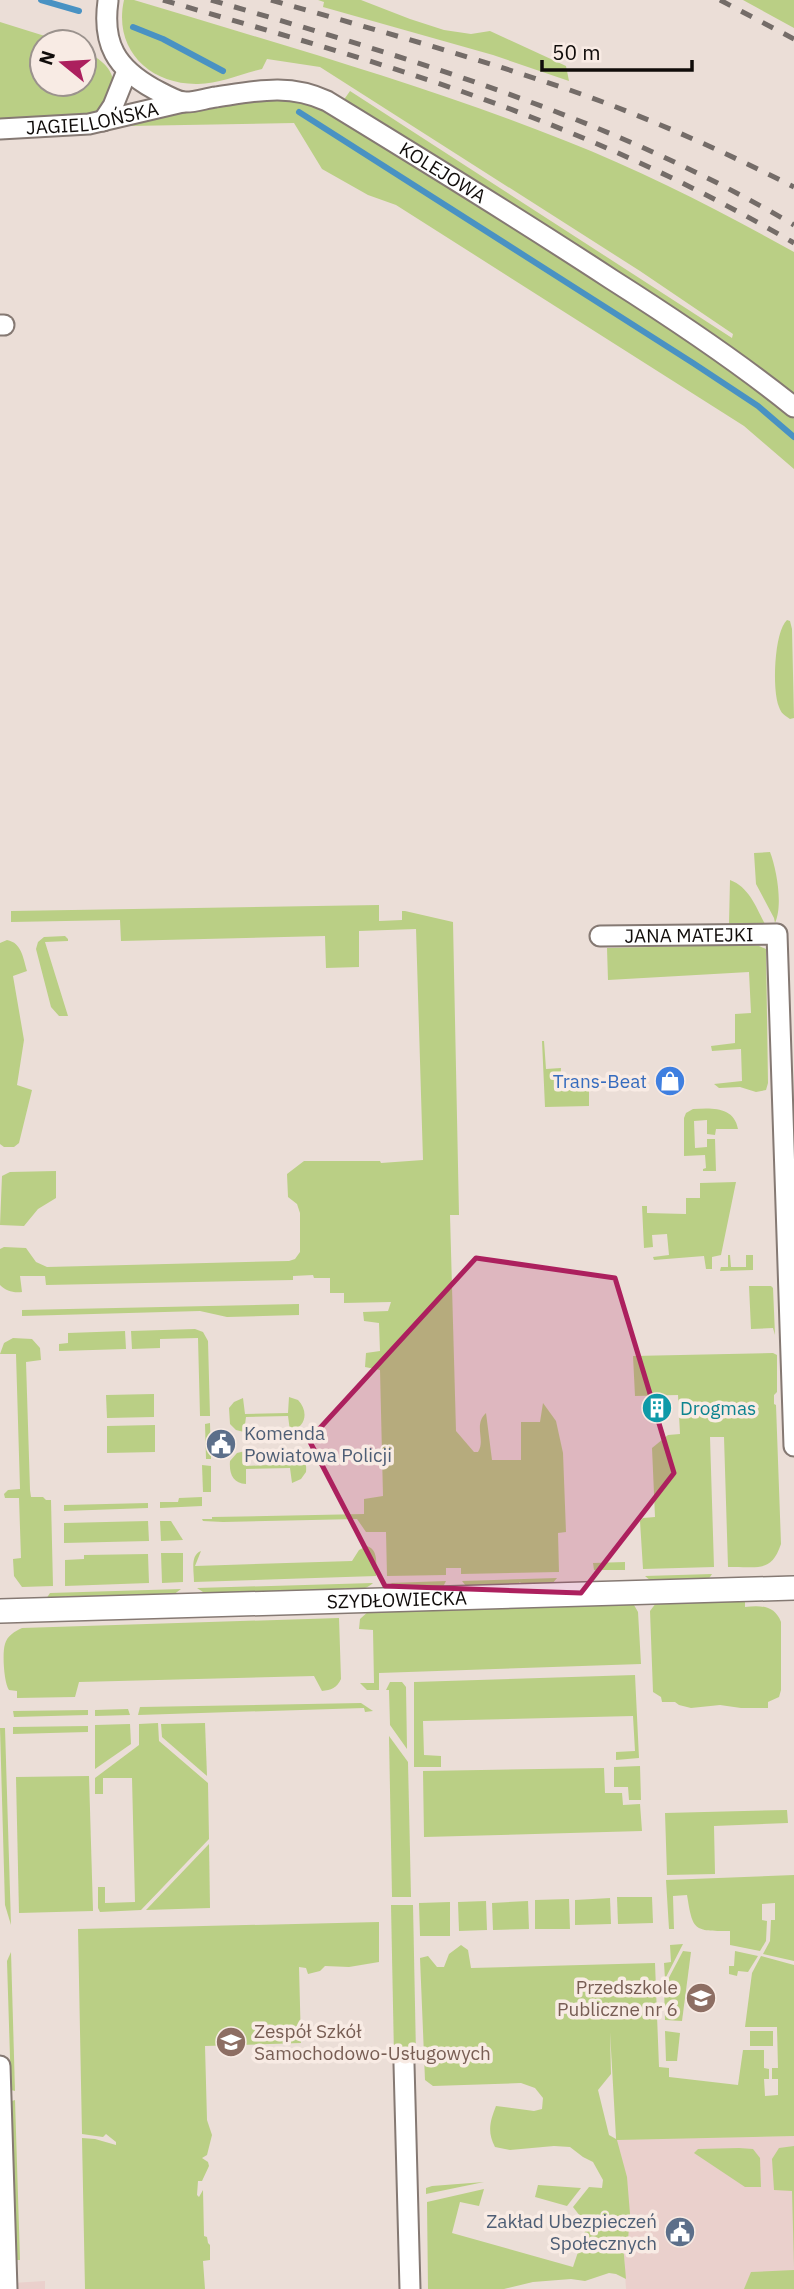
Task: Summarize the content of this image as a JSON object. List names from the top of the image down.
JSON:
{
  "streets": {
    "street": [
      "JAGIELLOŃSKA",
      "KOLEJOWA",
      "JANA MATEJKI",
      "SZYDŁOWIECKA"
    ]
  },
  "crossings": [
    ["JAGIELLOŃSKA", "KOLEJOWA"]
  ],
  "places": {
    "shop": ["Trans-Beat"],
    "building": ["Drogmas"],
    "public building": ["Komenda Powiatowa Policji", "Zakład Ubezpieczeń Społecznych"],
    "school or university": ["Przedszkole Publiczne nr 6", "Zespół Szkół Samochodowo-Usługowych"]
  },
  "scale_bar": "50 m",
  "north": "left"
}
